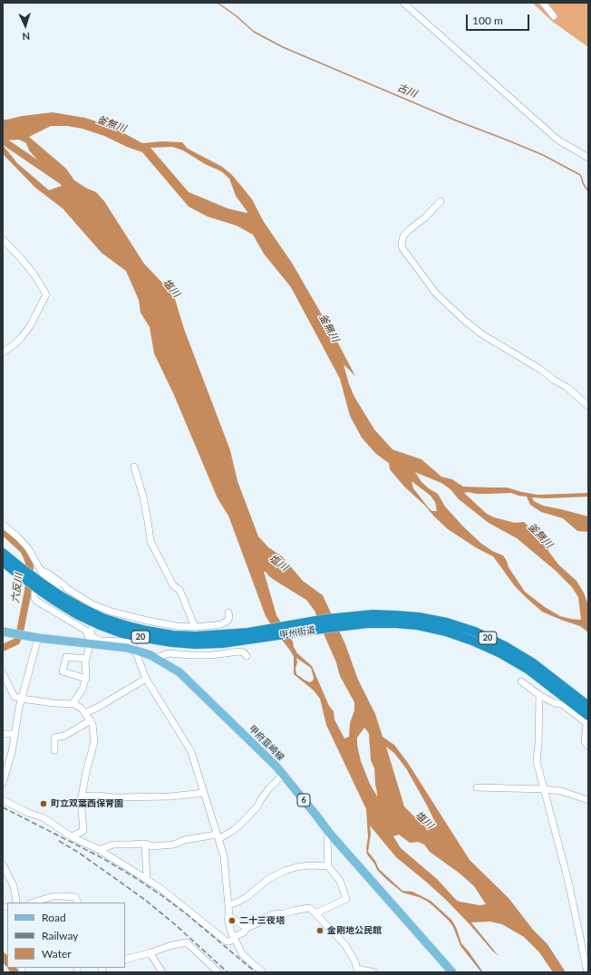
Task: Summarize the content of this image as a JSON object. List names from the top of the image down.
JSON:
{
  "streets": {
    "highway": ["甲州街道", "20"],
    "main road": ["甲府韮崎線", "6"]
  },
  "water": [
    "古川",
    "釜無川",
    "塩川",
    "六反川"
  ],
  "places": ["町立双葉西保育園", "二十三夜塔", "金剛地公民館"],
  "legend": ["Road", "Railway", "Water"],
  "scale_bar": "100 m",
  "north": "bottom"
}
